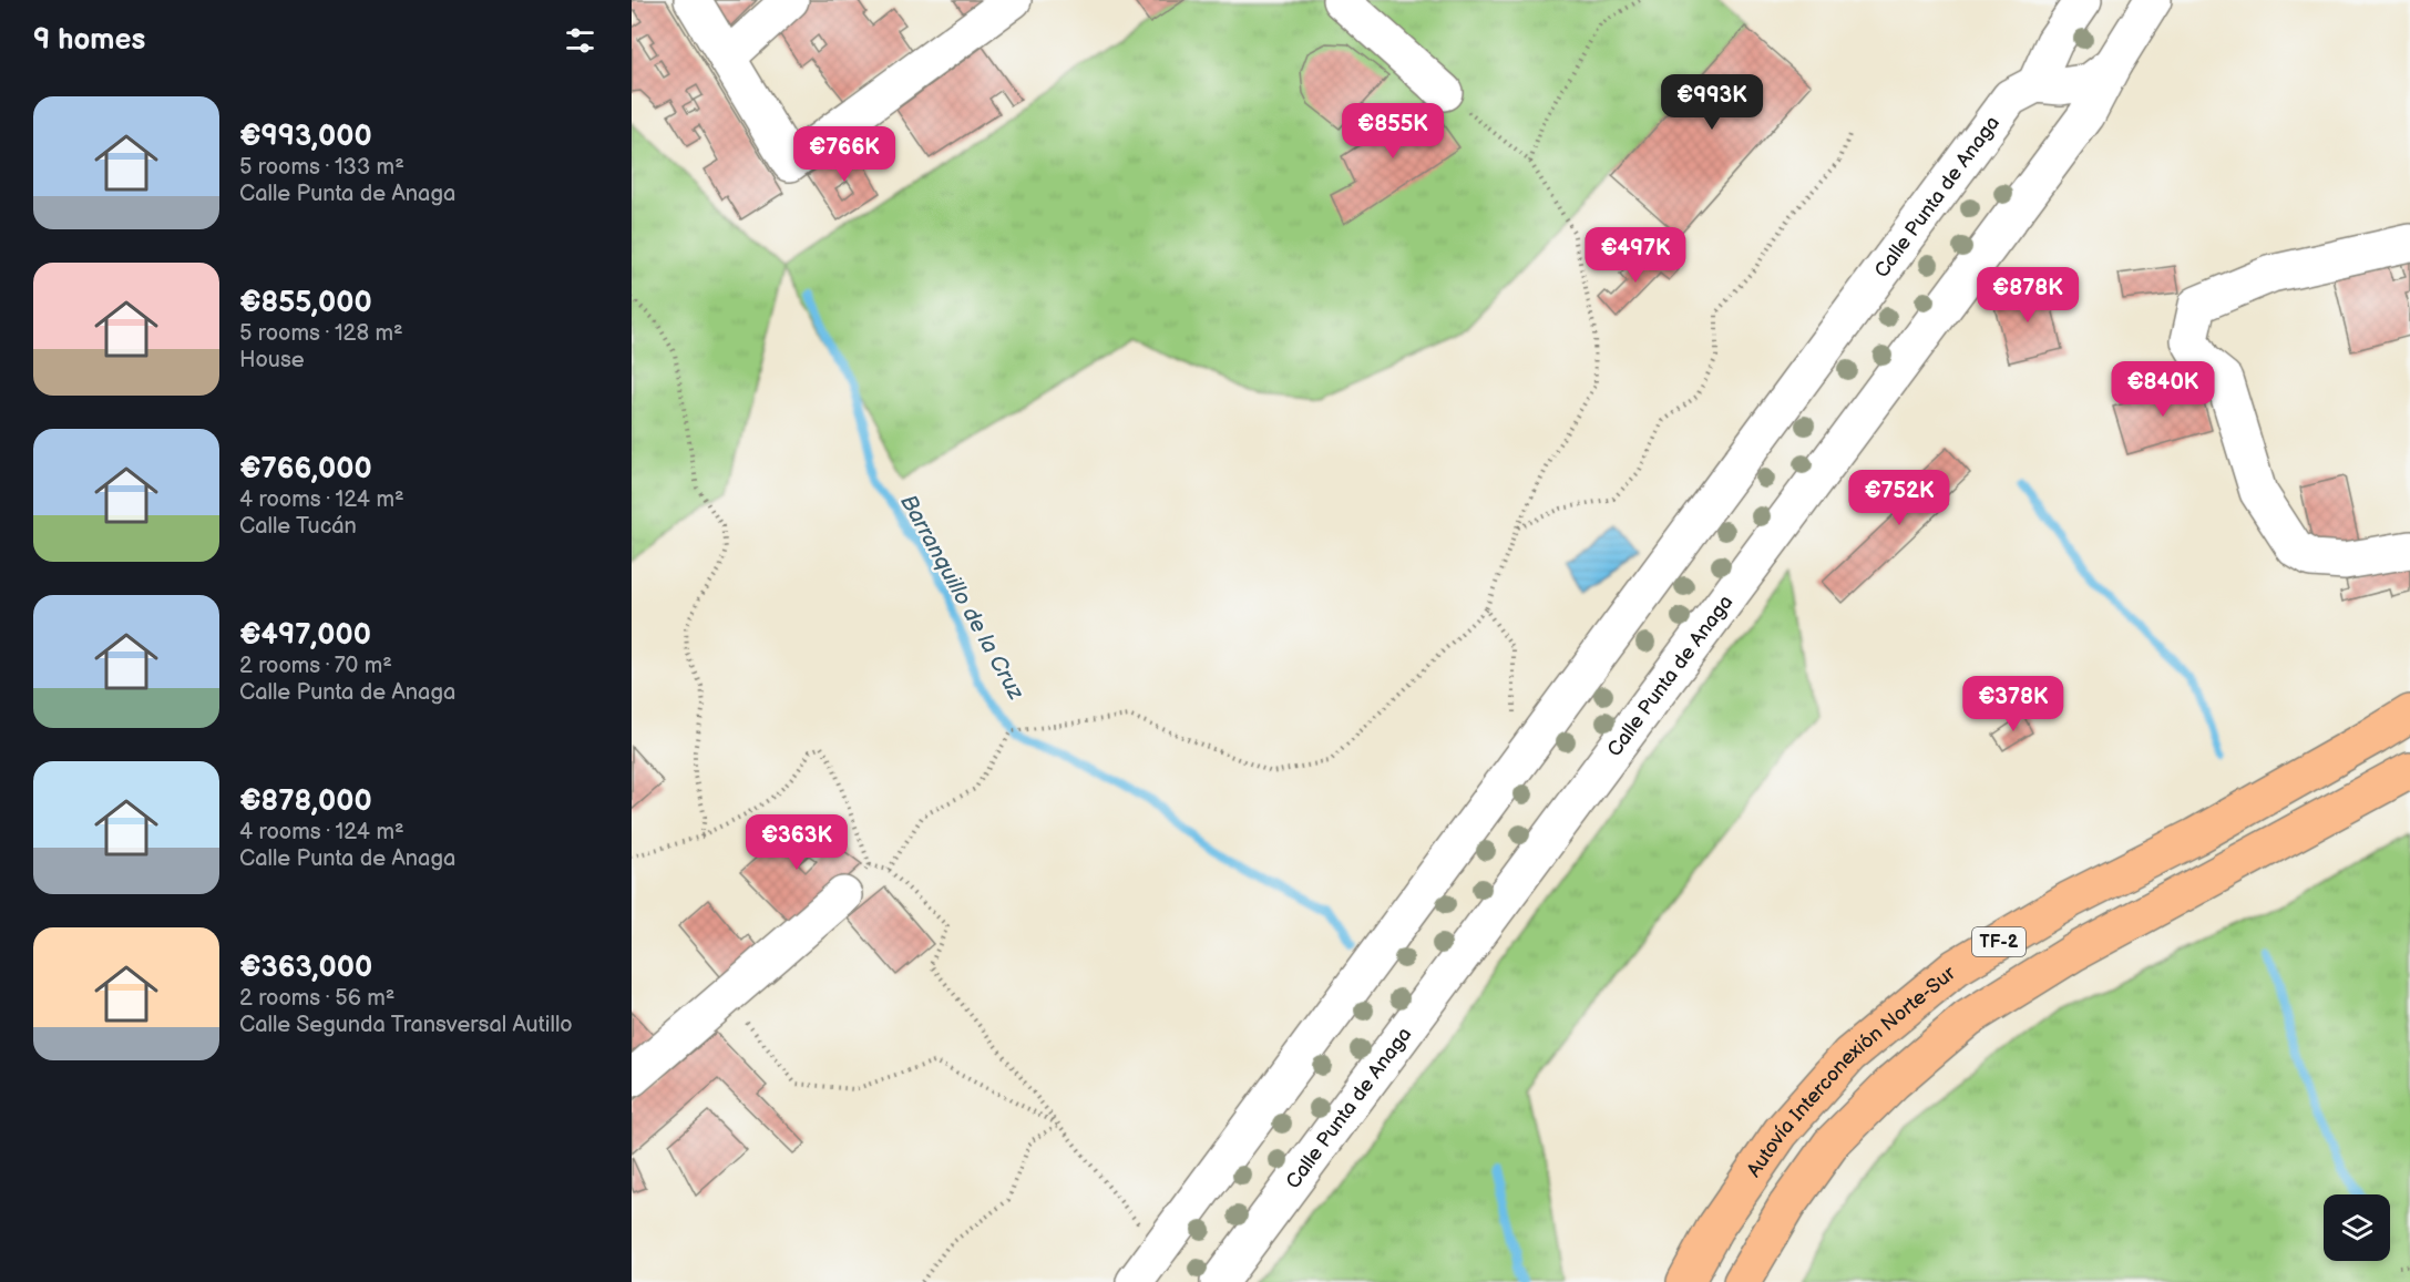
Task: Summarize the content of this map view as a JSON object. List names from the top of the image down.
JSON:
{
  "streets": {
    "highway": ["TF-2", "Autovía Interconexión Norte-Sur"],
    "street": ["Calle Punta de Anaga"]
  },
  "water": ["Barranquillo de la Cruz"],
  "page": {
    "heading": "9 homes",
    "price": [
      "€993K",
      "€855K",
      "€766K",
      "€497K",
      "€878K",
      "€840K",
      "€752K",
      "€378K",
      "€363K"
    ],
    "list": [
      {
        "name": "€993,000",
        "note": "5 rooms · 133 m² · Calle Punta de Anaga"
      },
      {
        "name": "€855,000",
        "note": "5 rooms · 128 m² · House"
      },
      {
        "name": "€766,000",
        "note": "4 rooms · 124 m² · Calle Tucán"
      },
      {
        "name": "€497,000",
        "note": "2 rooms · 70 m² · Calle Punta de Anaga"
      },
      {
        "name": "€878,000",
        "note": "4 rooms · 124 m² · Calle Punta de Anaga"
      },
      {
        "name": "€363,000",
        "note": "2 rooms · 56 m² · Calle Segunda Transversal Autillo"
      }
    ]
  }
}
